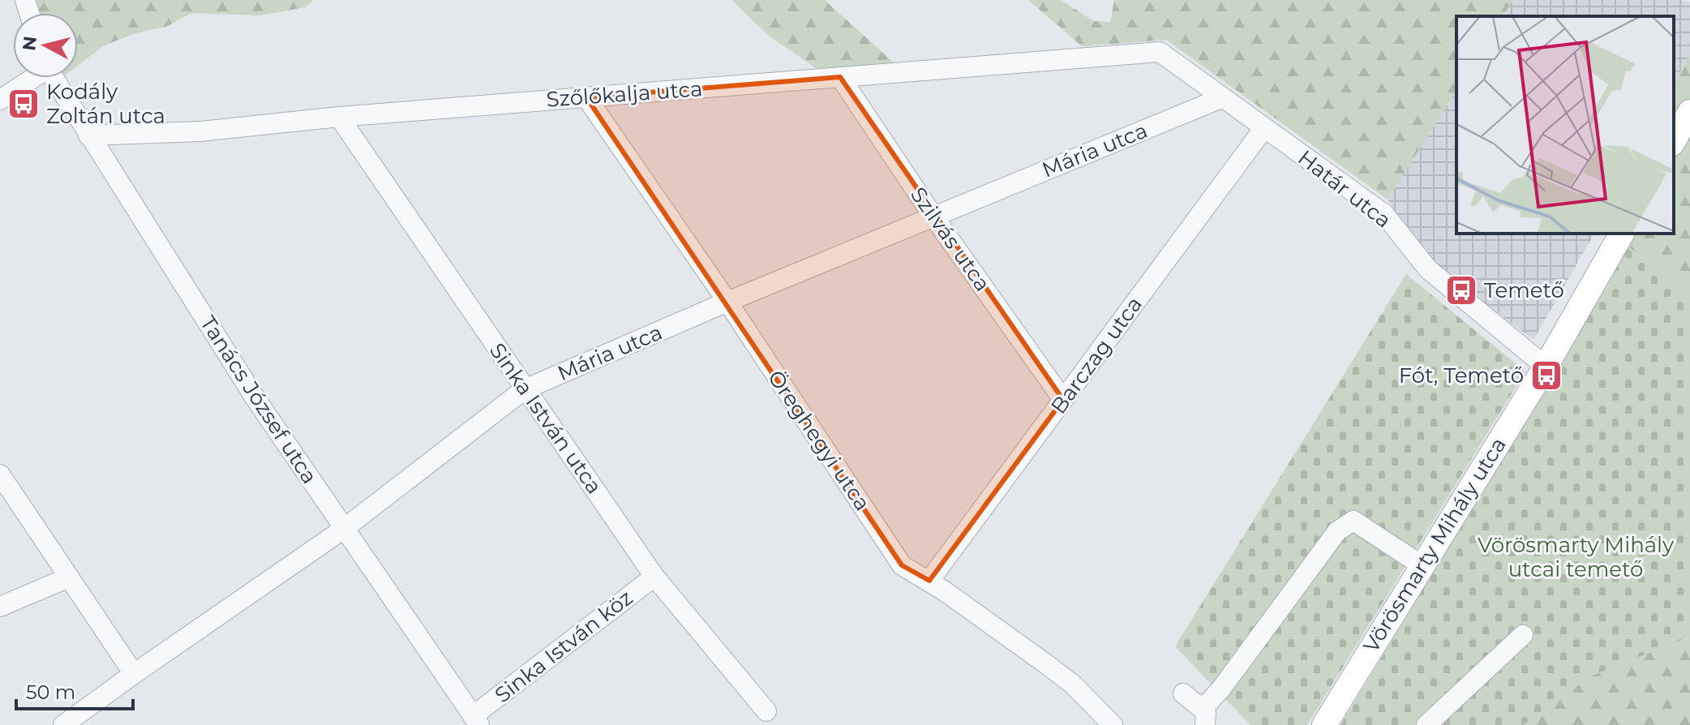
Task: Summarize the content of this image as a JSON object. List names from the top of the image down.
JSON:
{
  "streets": {
    "main road": ["Vörösmarty Mihály utca"],
    "street": [
      "Szőlőkalja utca",
      "Mária utca",
      "Határ utca",
      "Szilvás utca",
      "Barczag utca",
      "Tanács József utca",
      "Sinka István utca",
      "Öreghegyi utca",
      "Sinka István köz"
    ]
  },
  "crossings": [
    ["Szőlőkalja utca", "Határ utca"],
    ["Szőlőkalja utca", "Szilvás utca"],
    ["Szőlőkalja utca", "Tanács József utca"],
    ["Szőlőkalja utca", "Sinka István utca"],
    ["Szőlőkalja utca", "Öreghegyi utca"],
    ["Mária utca", "Határ utca"],
    ["Mária utca", "Szilvás utca"],
    ["Mária utca", "Tanács József utca"],
    ["Mária utca", "Sinka István utca"],
    ["Mária utca", "Öreghegyi utca"],
    ["Határ utca", "Barczag utca"],
    ["Határ utca", "Vörösmarty Mihály utca"],
    ["Szilvás utca", "Barczag utca"],
    ["Barczag utca", "Öreghegyi utca"],
    ["Tanács József utca", "Sinka István köz"],
    ["Sinka István utca", "Sinka István köz"]
  ],
  "parks": ["Vörösmarty Mihály utcai temető"],
  "places": {
    "bus stop": ["Kodály Zoltán utca", "Temető", "Fót, Temető"]
  },
  "scale_bar": "50 m",
  "north": "left"
}
